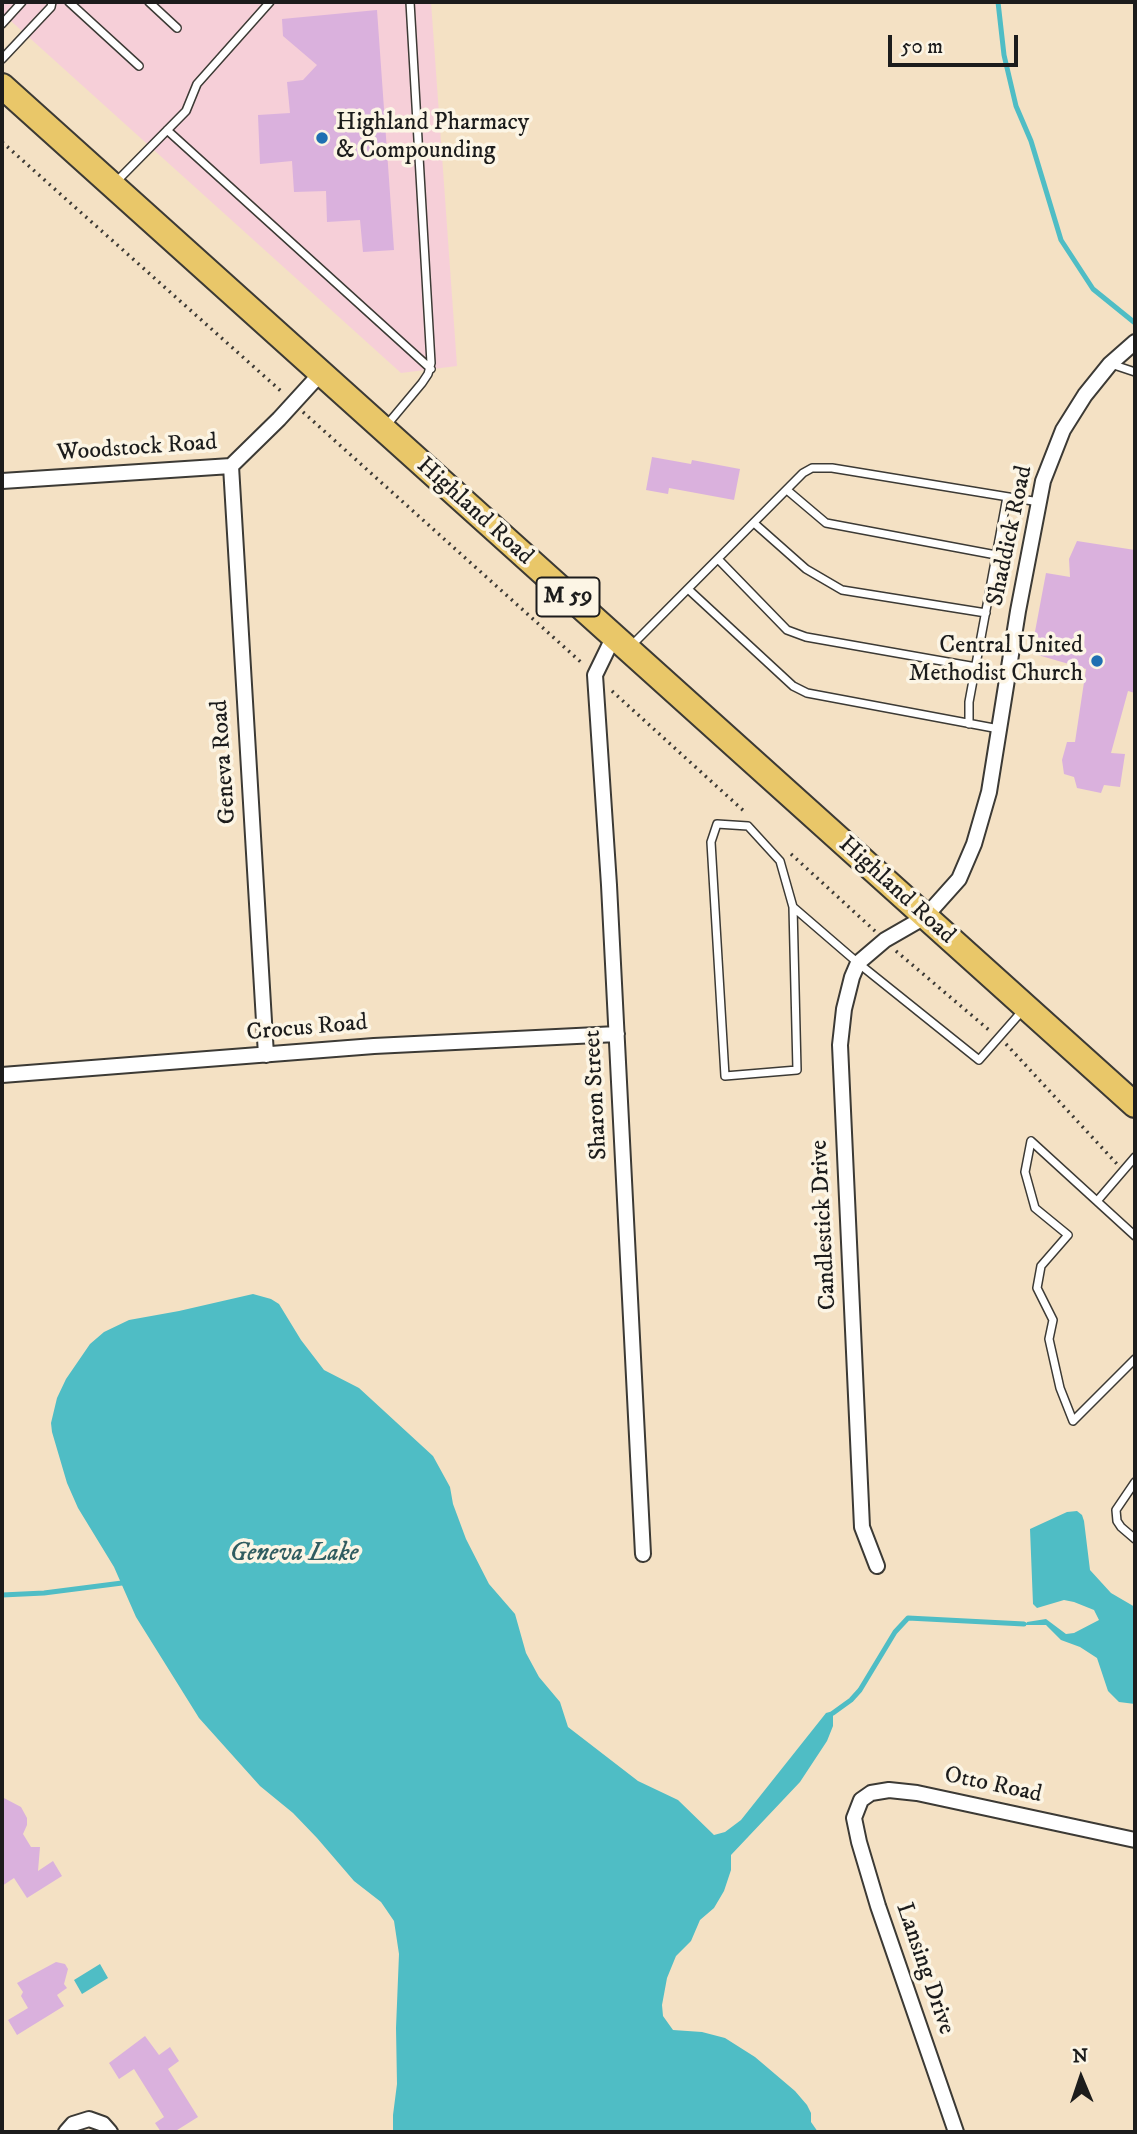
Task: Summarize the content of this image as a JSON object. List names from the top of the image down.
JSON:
{
  "streets": {
    "highway": ["Highland Road", "M 59"],
    "street": [
      "Woodstock Road",
      "Shaddick Road",
      "Geneva Road",
      "Crocus Road",
      "Sharon Street",
      "Candlestick Drive",
      "Otto Road",
      "Lansing Drive"
    ]
  },
  "crossings": [
    ["Woodstock Road", "Highland Road"],
    ["Woodstock Road", "Geneva Road"],
    ["Highland Road", "Shaddick Road"],
    ["Highland Road", "Sharon Street"],
    ["Geneva Road", "Crocus Road"],
    ["Crocus Road", "Sharon Street"],
    ["Otto Road", "Lansing Drive"]
  ],
  "water": ["Geneva Lake"],
  "places": ["Highland Pharmacy & Compounding", "Central United Methodist Church"],
  "scale_bar": "50 m",
  "north": "top"
}
